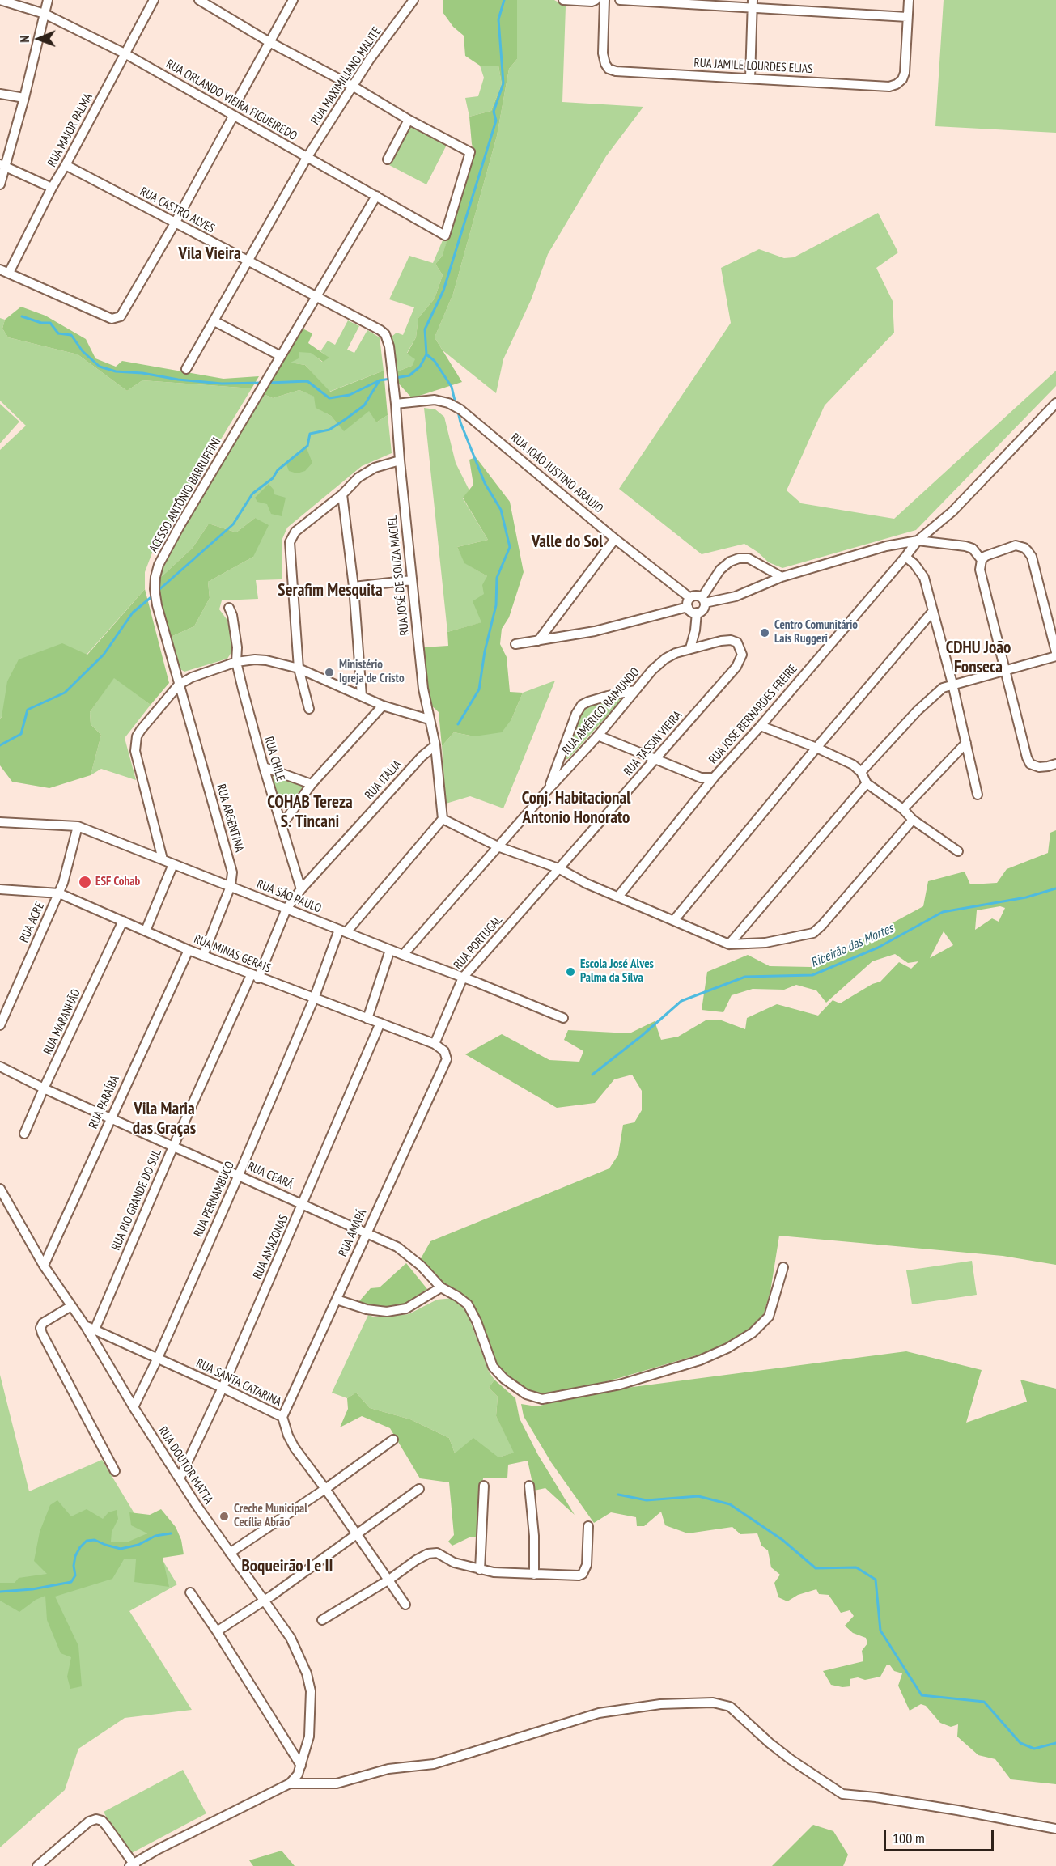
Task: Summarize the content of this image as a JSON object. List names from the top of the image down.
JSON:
{
  "streets": {
    "street": [
      "RUA JAMILE LOURDES ELIAS",
      "RUA MAXIMILIANO MALITE",
      "RUA ORLANDO VIEIRA FIGUEIREDO",
      "RUA MAJOR PALMA",
      "RUA CASTRO ALVES",
      "RUA JOÃO JUSTINO ARAÚJO",
      "ACESSO ANTÔNIO BARRUFFINI",
      "RUA JOSÉ DE SOUZA MACIEL",
      "RUA AMÉRICO RAIMUNDO",
      "RUA JOSÉ BERNARDES FREIRE",
      "RUA TASSIN VIEIRA",
      "RUA CHILE",
      "RUA ITÁLIA",
      "RUA ARGENTINA",
      "RUA SÃO PAULO",
      "RUA ACRE",
      "RUA PORTUGAL",
      "RUA MINAS GERAIS",
      "RUA MARANHÃO",
      "RUA PARAÍBA",
      "RUA CEARÁ",
      "RUA PERNAMBUCO",
      "RUA RIO GRANDE DO SUL",
      "RUA AMAPÁ",
      "RUA AMAZONAS",
      "RUA SANTA CATARINA",
      "RUA DOUTOR MATTA"
    ]
  },
  "crossings": [
    ["RUA MAXIMILIANO MALITE", "RUA ORLANDO VIEIRA FIGUEIREDO"],
    ["RUA MAXIMILIANO MALITE", "RUA CASTRO ALVES"],
    ["RUA ORLANDO VIEIRA FIGUEIREDO", "RUA MAJOR PALMA"],
    ["RUA ORLANDO VIEIRA FIGUEIREDO", "ACESSO ANTÔNIO BARRUFFINI"],
    ["RUA MAJOR PALMA", "RUA CASTRO ALVES"],
    ["RUA CASTRO ALVES", "ACESSO ANTÔNIO BARRUFFINI"],
    ["RUA CASTRO ALVES", "RUA JOSÉ DE SOUZA MACIEL"],
    ["RUA JOÃO JUSTINO ARAÚJO", "RUA JOSÉ DE SOUZA MACIEL"],
    ["ACESSO ANTÔNIO BARRUFFINI", "RUA ARGENTINA"],
    ["RUA JOSÉ DE SOUZA MACIEL", "RUA ITÁLIA"],
    ["RUA AMÉRICO RAIMUNDO", "RUA TASSIN VIEIRA"],
    ["RUA AMÉRICO RAIMUNDO", "RUA SÃO PAULO"],
    ["RUA TASSIN VIEIRA", "RUA PORTUGAL"],
    ["RUA CHILE", "RUA ITÁLIA"],
    ["RUA ITÁLIA", "RUA SÃO PAULO"],
    ["RUA ITÁLIA", "RUA MINAS GERAIS"],
    ["RUA ITÁLIA", "RUA RIO GRANDE DO SUL"],
    ["RUA ARGENTINA", "RUA SÃO PAULO"],
    ["RUA ARGENTINA", "RUA MINAS GERAIS"],
    ["RUA SÃO PAULO", "RUA ACRE"],
    ["RUA SÃO PAULO", "RUA PORTUGAL"],
    ["RUA SÃO PAULO", "RUA PERNAMBUCO"],
    ["RUA ACRE", "RUA MINAS GERAIS"],
    ["RUA PORTUGAL", "RUA MINAS GERAIS"],
    ["RUA PORTUGAL", "RUA AMAPÁ"],
    ["RUA MINAS GERAIS", "RUA MARANHÃO"],
    ["RUA MINAS GERAIS", "RUA PARAÍBA"],
    ["RUA MINAS GERAIS", "RUA PERNAMBUCO"],
    ["RUA MINAS GERAIS", "RUA RIO GRANDE DO SUL"],
    ["RUA MINAS GERAIS", "RUA AMAPÁ"],
    ["RUA MINAS GERAIS", "RUA AMAZONAS"],
    ["RUA MARANHÃO", "RUA CEARÁ"],
    ["RUA PARAÍBA", "RUA CEARÁ"],
    ["RUA PARAÍBA", "RUA DOUTOR MATTA"],
    ["RUA CEARÁ", "RUA PERNAMBUCO"],
    ["RUA CEARÁ", "RUA RIO GRANDE DO SUL"],
    ["RUA CEARÁ", "RUA AMAPÁ"],
    ["RUA CEARÁ", "RUA AMAZONAS"],
    ["RUA PERNAMBUCO", "RUA SANTA CATARINA"],
    ["RUA PERNAMBUCO", "RUA DOUTOR MATTA"],
    ["RUA RIO GRANDE DO SUL", "RUA SANTA CATARINA"],
    ["RUA AMAPÁ", "RUA SANTA CATARINA"],
    ["RUA AMAZONAS", "RUA SANTA CATARINA"],
    ["RUA AMAZONAS", "RUA DOUTOR MATTA"],
    ["RUA SANTA CATARINA", "RUA DOUTOR MATTA"]
  ],
  "districts": [
    "Vila Vieira",
    "Valle do Sol",
    "Serafim Mesquita",
    "CDHU João Fonseca",
    "Conj. Habitacional Antonio Honorato",
    "COHAB Tereza S. Tincani",
    "Vila Maria das Graças",
    "Boqueirão I e II"
  ],
  "water": ["Ribeirão das Mortes"],
  "places": [
    "Centro Comunitário Laís Ruggeri",
    "Ministério Igreja de Cristo",
    "ESF Cohab",
    "Escola José Alves Palma da Silva",
    "Creche Municipal Cecília Abrão"
  ],
  "scale_bar": "100 m",
  "north": "left"
}
